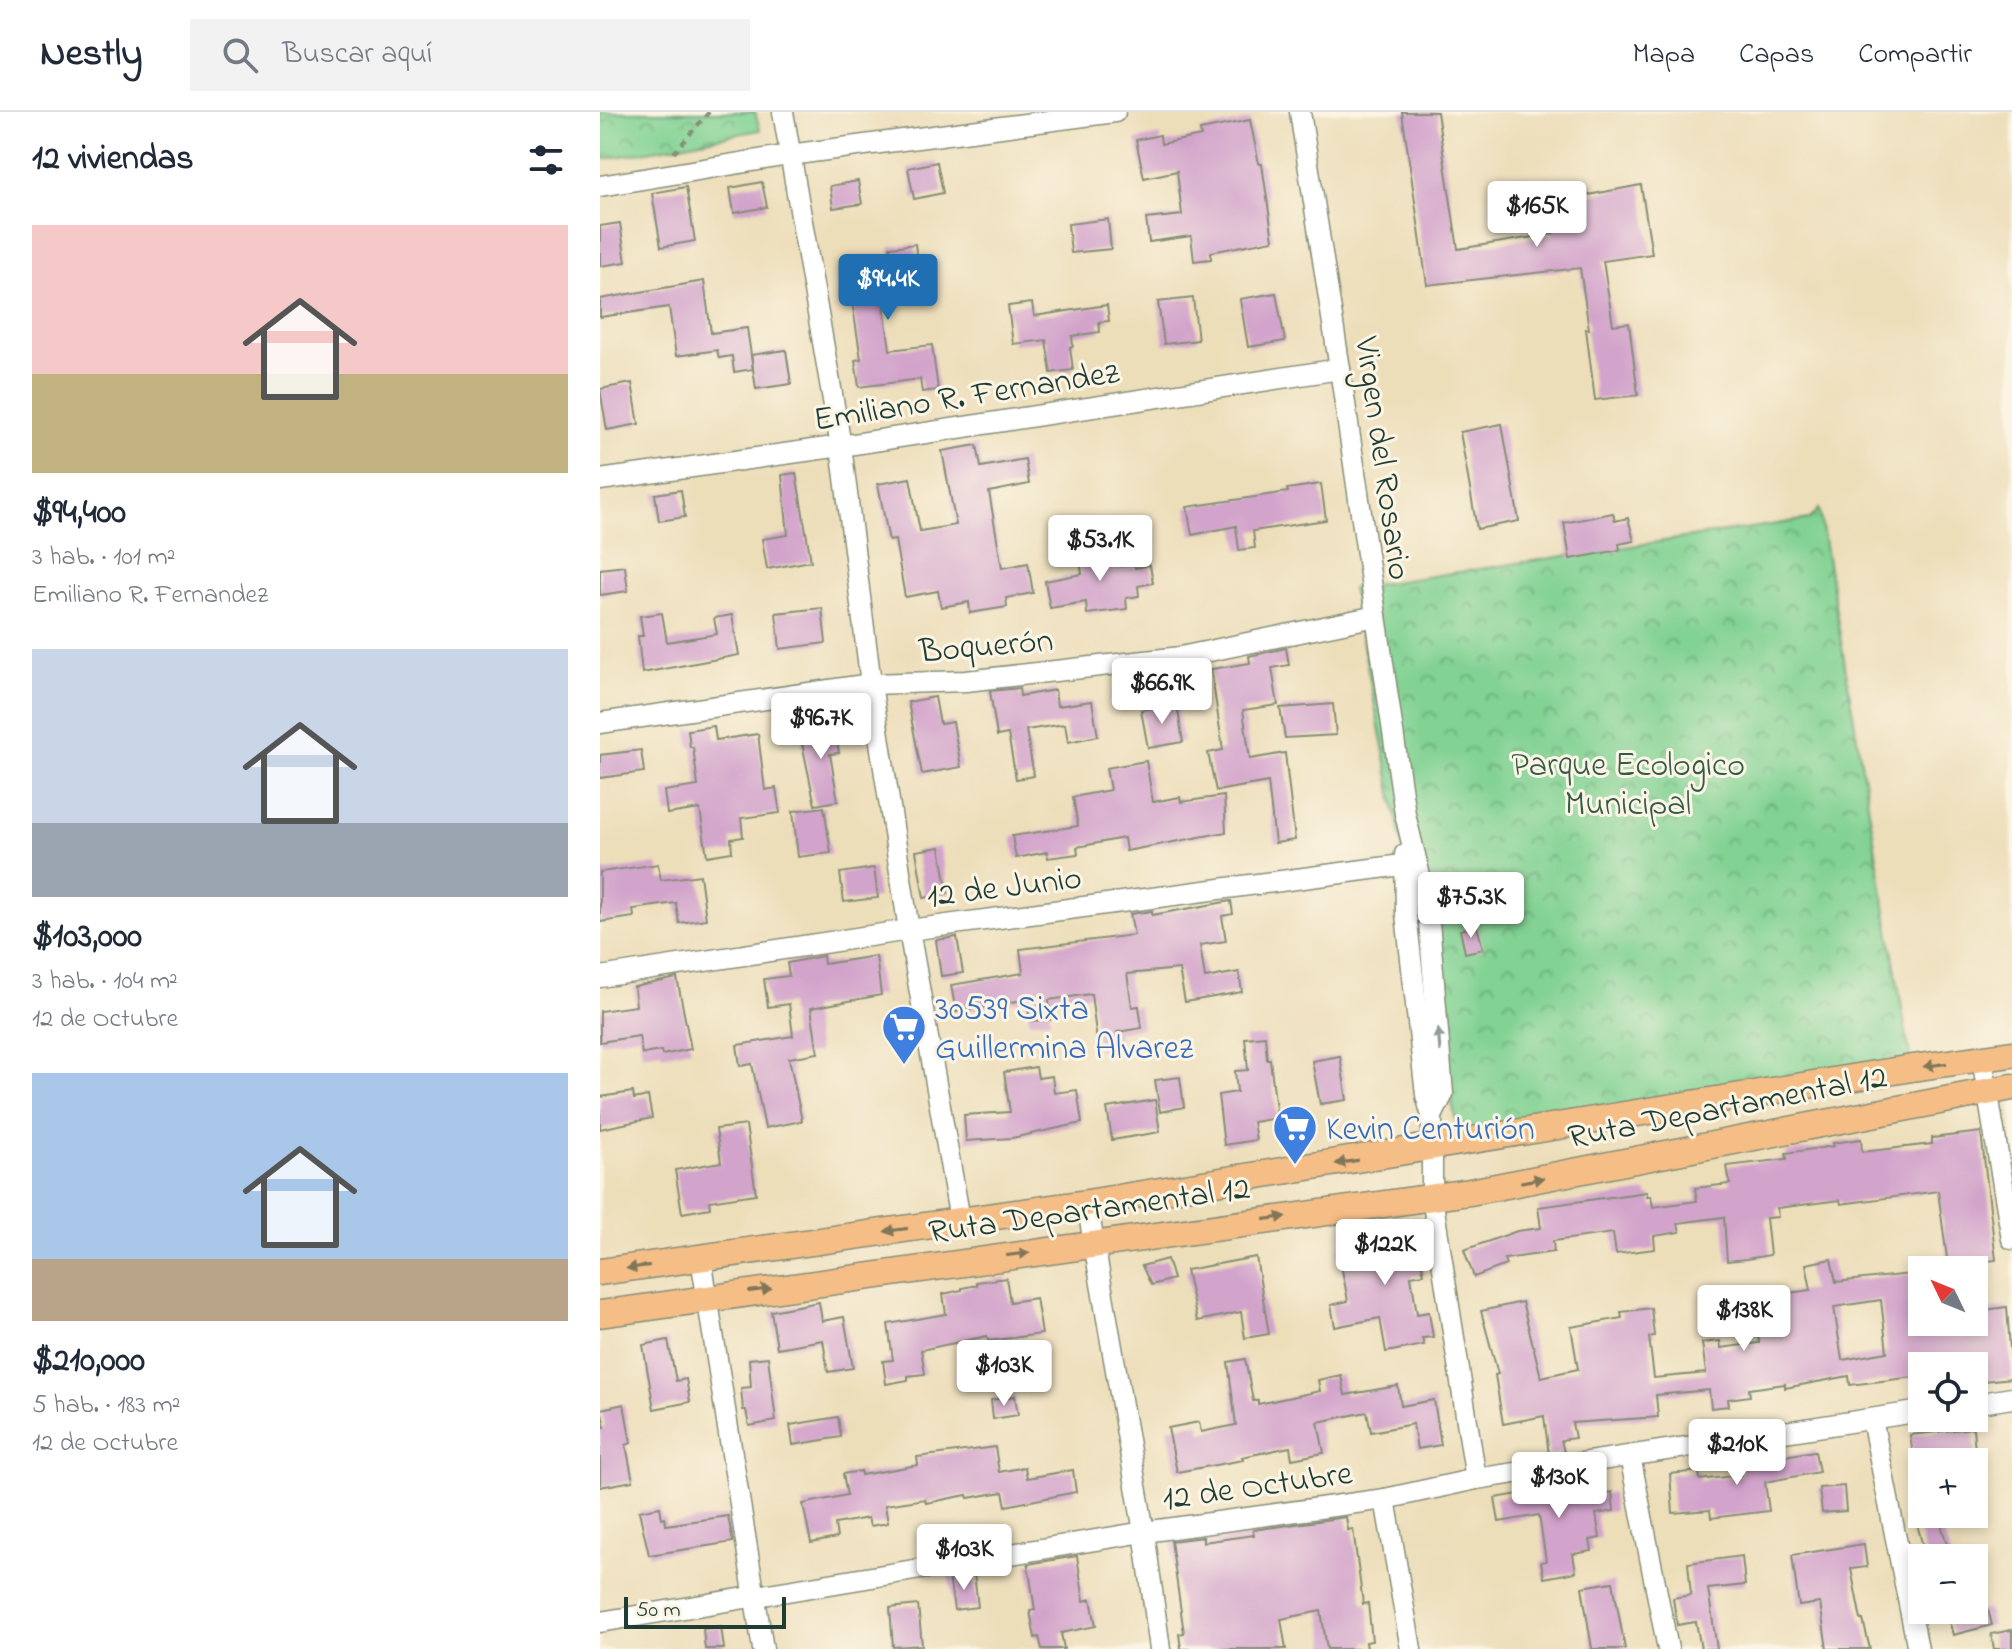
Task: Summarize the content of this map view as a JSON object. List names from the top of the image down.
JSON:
{
  "streets": {
    "main road": ["Ruta Departamental 12"],
    "street": [
      "Emiliano R. Fernandez",
      "Virgen del Rosario",
      "Boquerón",
      "12 de Junio",
      "12 de Octubre"
    ]
  },
  "crossings": [
    ["Emiliano R. Fernandez", "Virgen del Rosario"],
    ["Virgen del Rosario", "Boquerón"],
    ["Virgen del Rosario", "12 de Junio"],
    ["Virgen del Rosario", "Ruta Departamental 12"],
    ["Virgen del Rosario", "12 de Octubre"]
  ],
  "parks": ["Parque Ecologico Municipal"],
  "places": {
    "supermarket": ["30539 Sixta Guillermina Alvarez", "Kevin Centurión"]
  },
  "scale_bar": "50 m",
  "north": "top left",
  "page": {
    "header": "Nestly",
    "search": "Buscar aquí",
    "nav": ["Mapa", "Capas", "Compartir"],
    "heading": "12 viviendas",
    "price": [
      "$165K",
      "$94.4K",
      "$53.1K",
      "$66.9K",
      "$96.7K",
      "$75.3K",
      "$122K",
      "$138K",
      "$103K",
      "$210K",
      "$130K",
      "$103K"
    ],
    "list": [
      {
        "name": "$94,400",
        "note": "3 hab. · 101 m² · Emiliano R. Fernandez"
      },
      {
        "name": "$103,000",
        "note": "3 hab. · 104 m² · 12 de Octubre"
      },
      {
        "name": "$210,000",
        "note": "5 hab. · 183 m² · 12 de Octubre"
      }
    ],
    "map_buttons": ["+", "−"],
    "scale": "50 m"
  }
}
